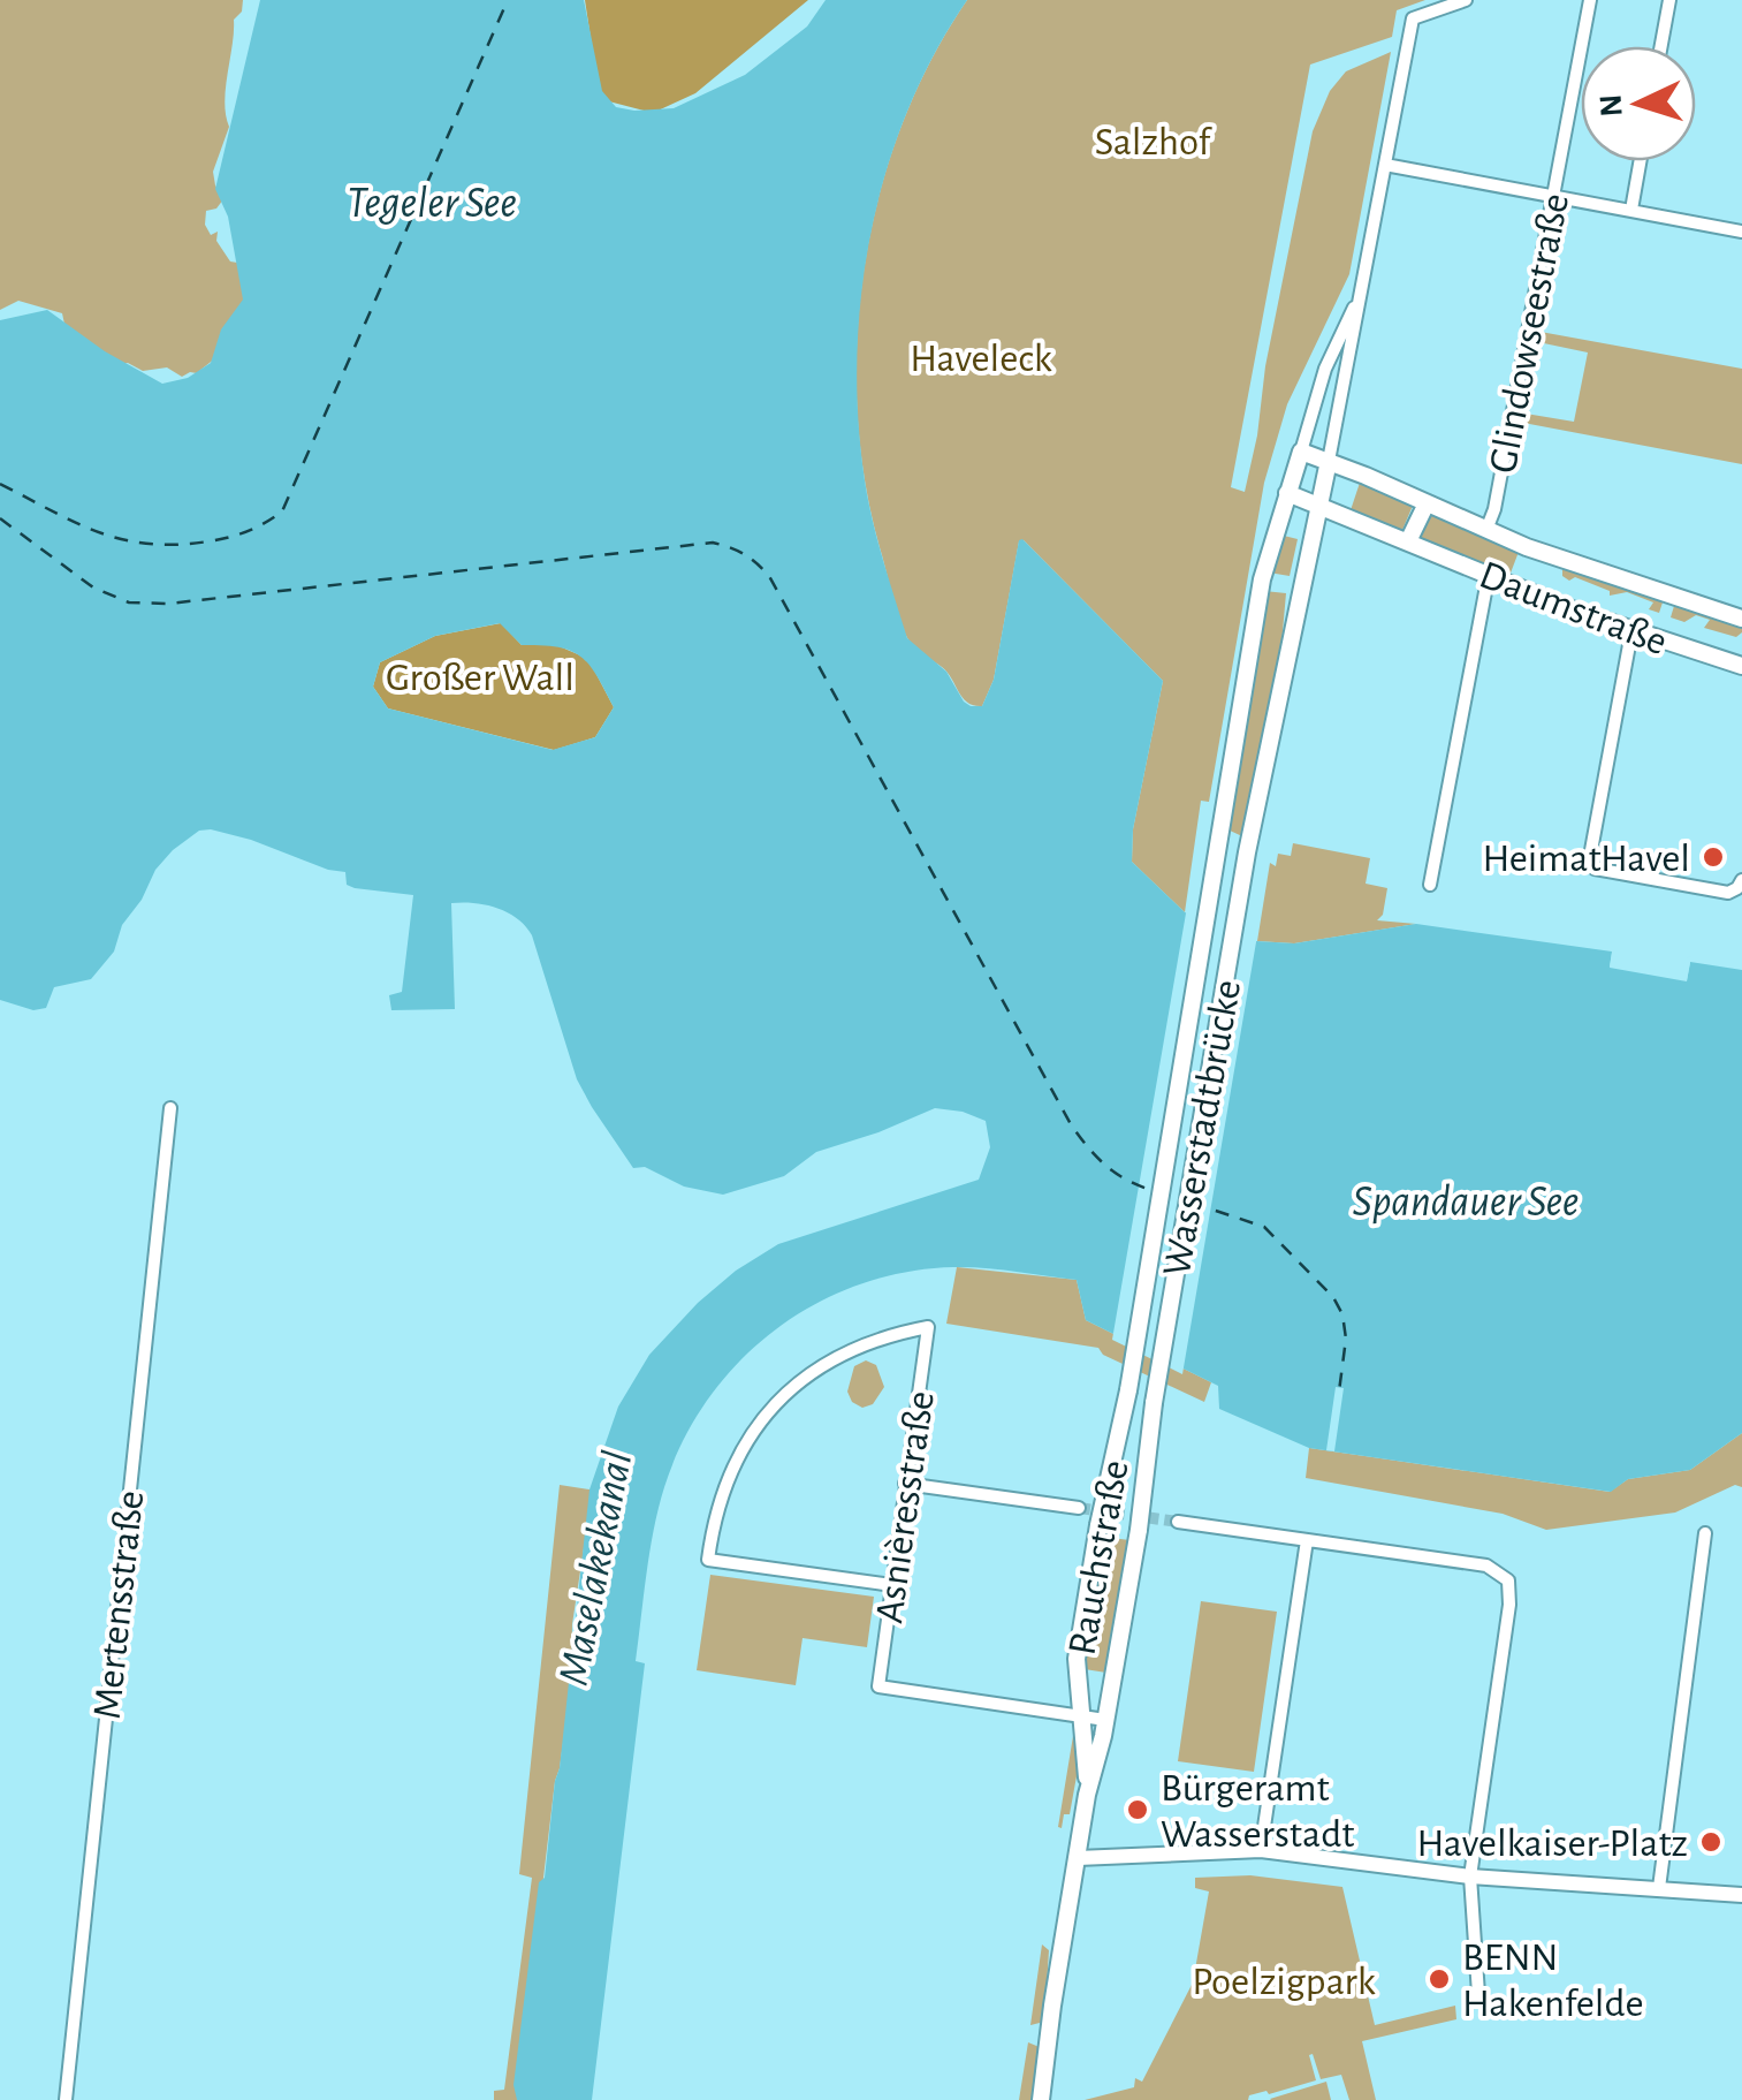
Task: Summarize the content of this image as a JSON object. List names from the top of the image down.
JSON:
{
  "streets": {
    "main road": ["Daumstraße", "Wasserstadtbrücke", "Rauchstraße"],
    "street": ["Glindowseestraße", "Asnièresstraße", "Mertensstraße"]
  },
  "crossings": [
    ["Glindowseestraße", "Daumstraße"],
    ["Daumstraße", "Wasserstadtbrücke"],
    ["Wasserstadtbrücke", "Rauchstraße"],
    ["Asnièresstraße", "Rauchstraße"]
  ],
  "water": ["Tegeler See", "Spandauer See", "Maselakekanal"],
  "parks": [
    "Salzhof",
    "Haveleck",
    "Großer Wall",
    "Poelzigpark"
  ],
  "places": [
    "HeimatHavel",
    "Bürgeramt Wasserstadt",
    "Havelkaiser-Platz",
    "BENN Hakenfelde"
  ],
  "north": "left"
}
